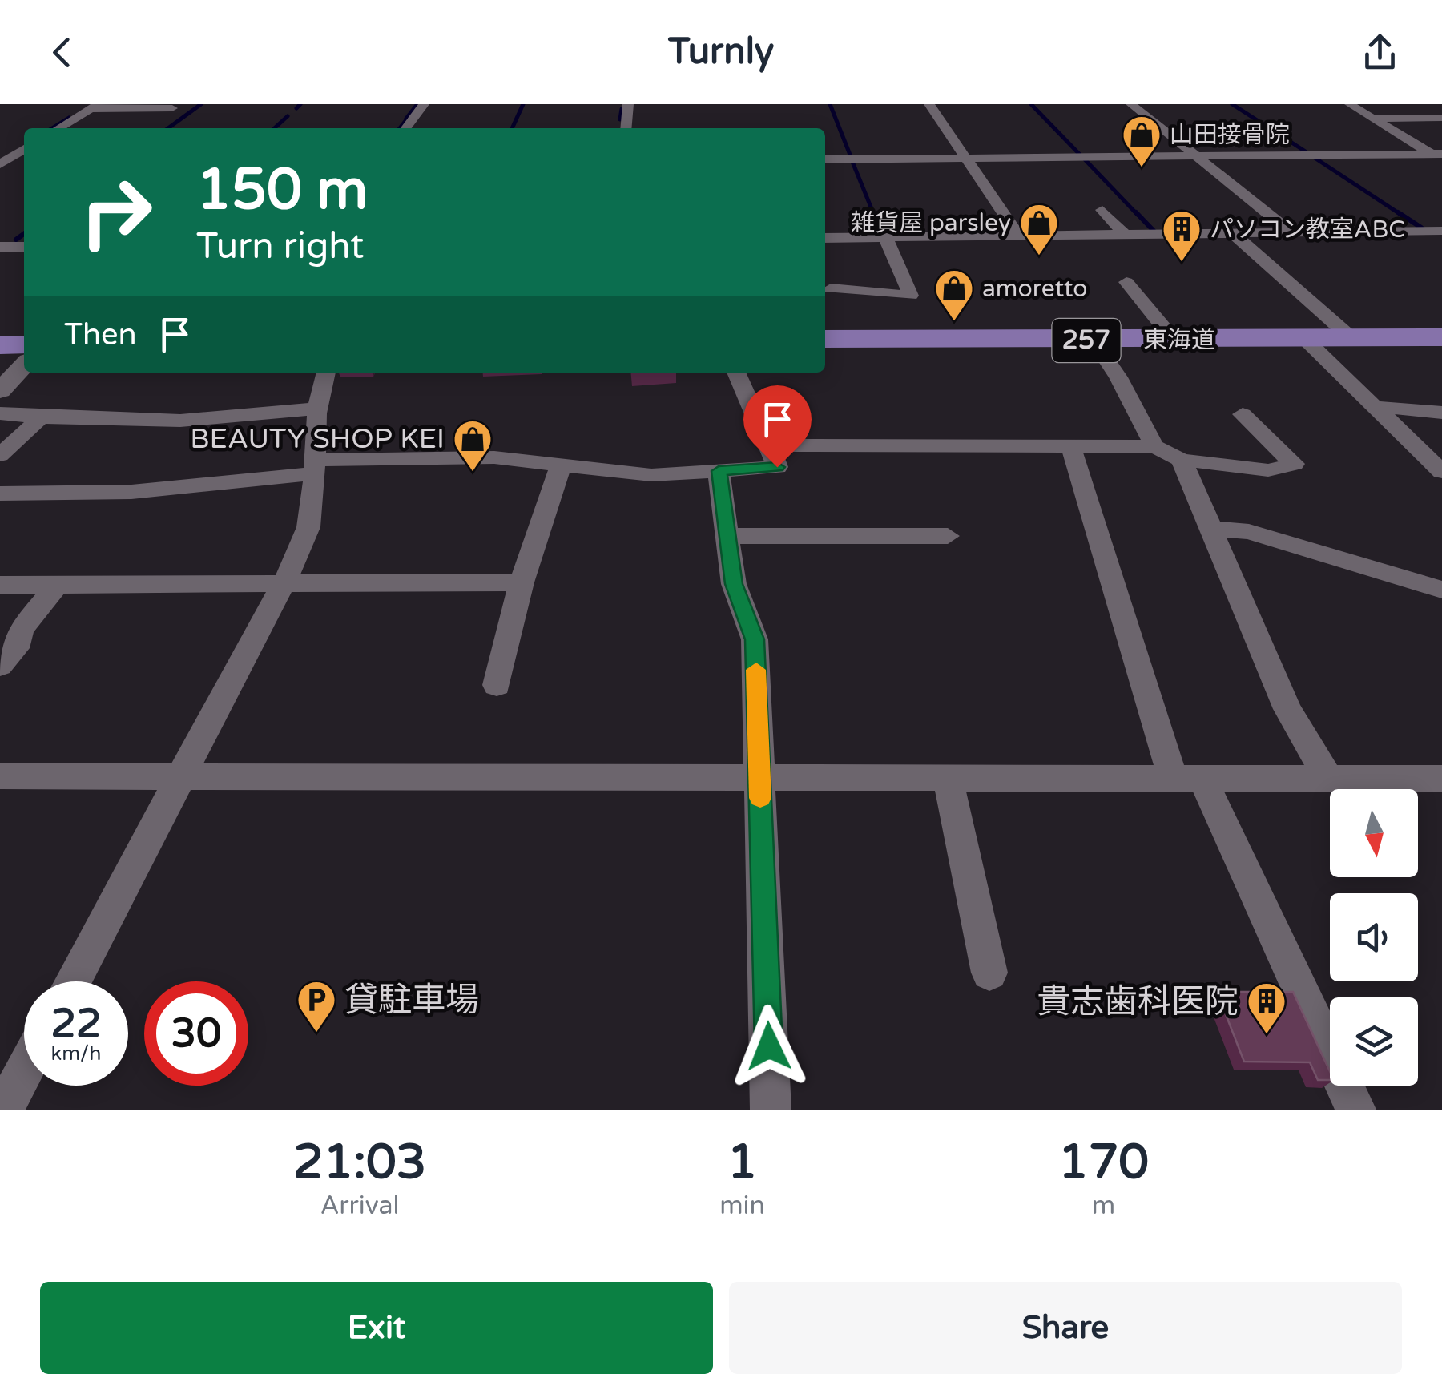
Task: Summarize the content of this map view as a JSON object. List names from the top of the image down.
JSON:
{
  "streets": {
    "highway": ["東海道", "257"]
  },
  "places": {
    "shop": [
      "山田接骨院",
      "雑貨屋 parsley",
      "amoretto",
      "BEAUTY SHOP KEI"
    ],
    "building": ["パソコン教室ABC", "貴志歯科医院"],
    "parking": ["貸駐車場"]
  },
  "north": "bottom",
  "page": {
    "header": "Turnly",
    "turn": ["150 m", "Turn right"],
    "then": "Then",
    "speed": "22 km/h",
    "limit": "30",
    "eta": [
      "21:03",
      "Arrival",
      "1",
      "min",
      "170",
      "m"
    ],
    "buttons": ["Exit", "Share"]
  }
}
